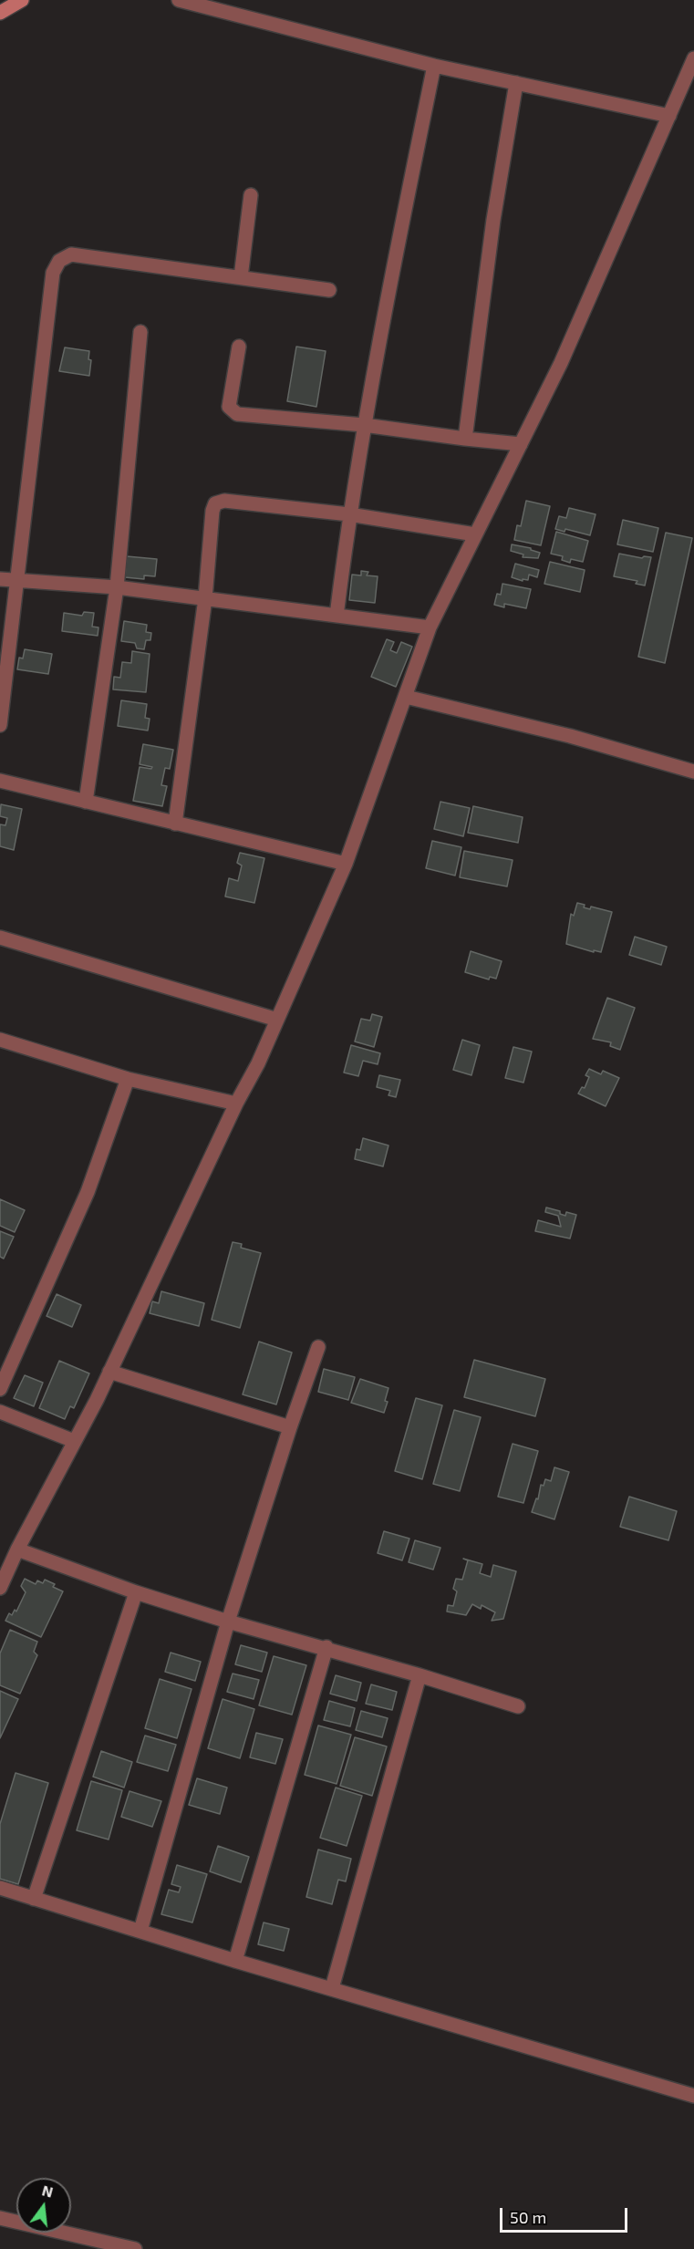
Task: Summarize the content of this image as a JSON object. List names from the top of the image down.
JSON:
{
  "scale_bar": "50 m",
  "north": "top"
}
